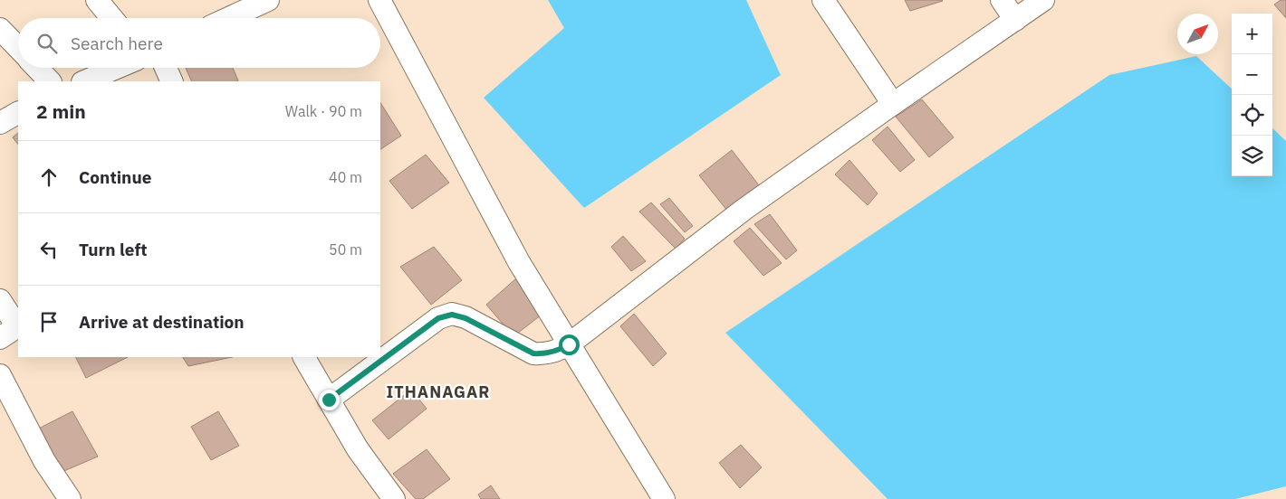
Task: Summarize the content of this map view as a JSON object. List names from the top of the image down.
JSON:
{
  "districts": ["ITHANAGAR"],
  "north": "top right",
  "page": {
    "map_buttons": ["+", "−"],
    "search": "Search here",
    "heading": ["2 min", "Walk · 90 m"],
    "list": [
      ["Continue", "40 m"],
      ["Turn left", "50 m"],
      "Arrive at destination"
    ]
  }
}
